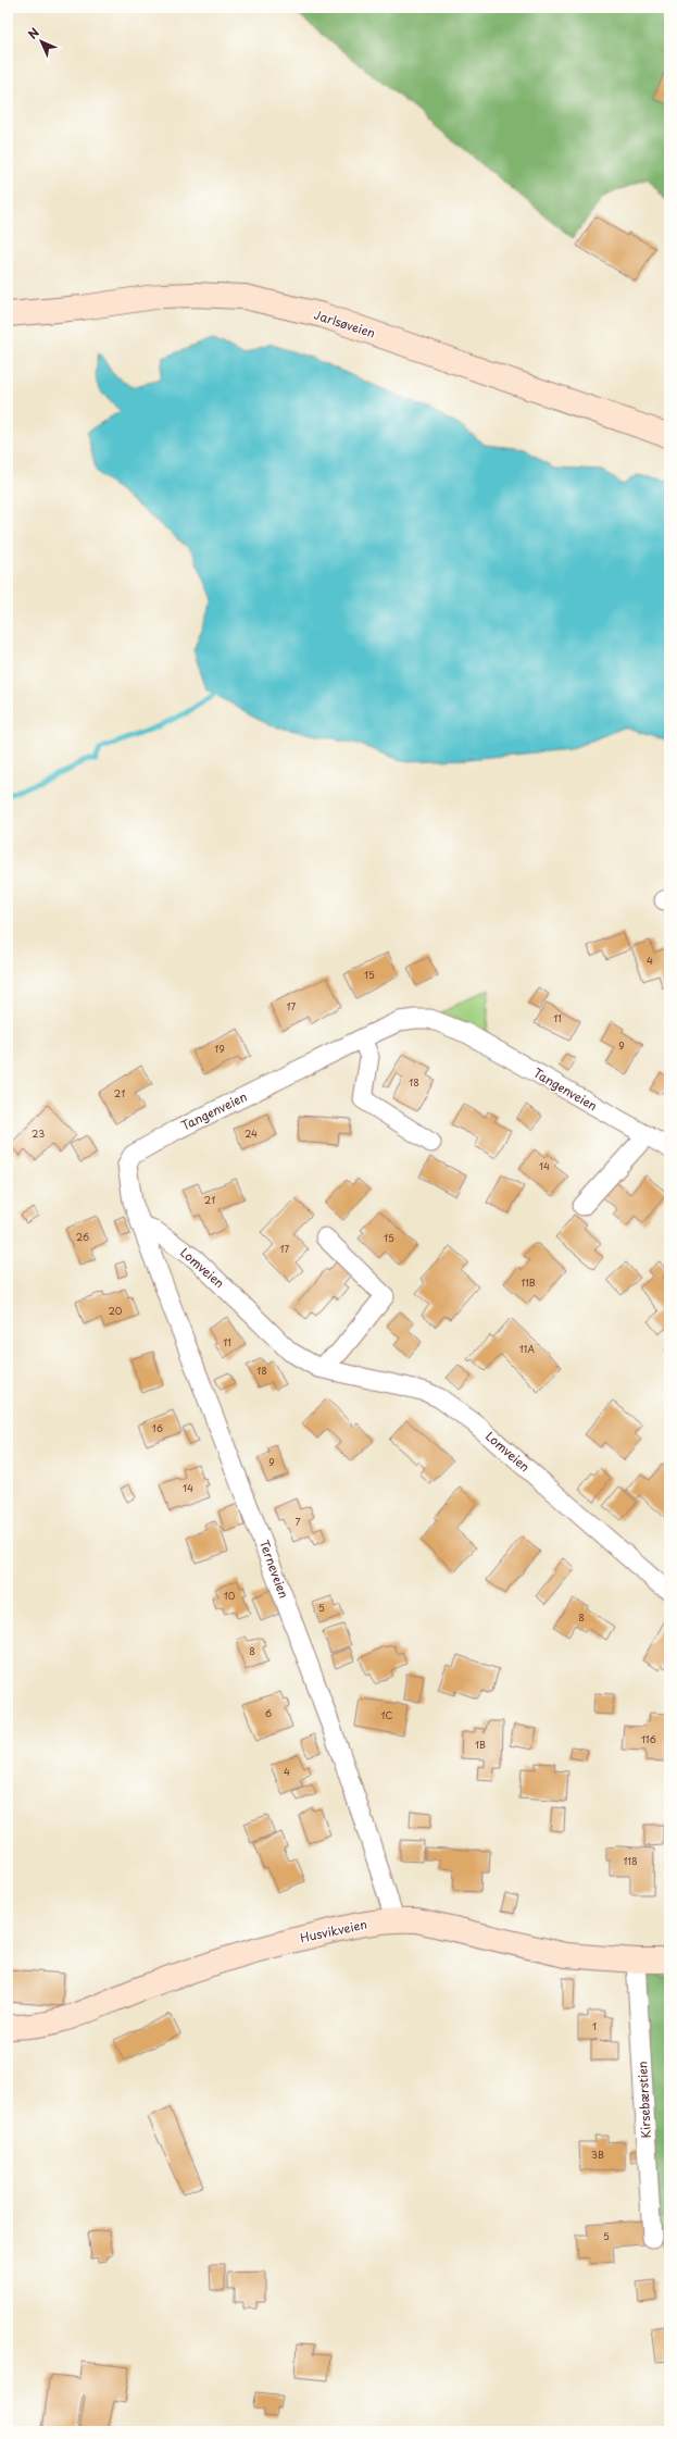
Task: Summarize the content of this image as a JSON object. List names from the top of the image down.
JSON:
{
  "streets": {
    "main road": ["Jarlsøveien", "Husvikveien"],
    "street": [
      "Tangenveien",
      "Lomveien",
      "Terneveien",
      "Kirsebærstien"
    ]
  },
  "crossings": [
    ["Tangenveien", "Lomveien"],
    ["Tangenveien", "Terneveien"],
    ["Lomveien", "Terneveien"],
    ["Terneveien", "Husvikveien"],
    ["Husvikveien", "Kirsebærstien"]
  ],
  "house_numbers": [
    "4",
    "15",
    "17",
    "11",
    "9",
    "19",
    "18",
    "21",
    "23",
    "24",
    "14",
    "21",
    "26",
    "15",
    "17",
    "11B",
    "20",
    "11",
    "11A",
    "18",
    "16",
    "9",
    "14",
    "7",
    "10",
    "5",
    "8",
    "8",
    "6",
    "1C",
    "116",
    "1B",
    "4",
    "118",
    "1",
    "3B",
    "5"
  ],
  "north": "top left"
}
